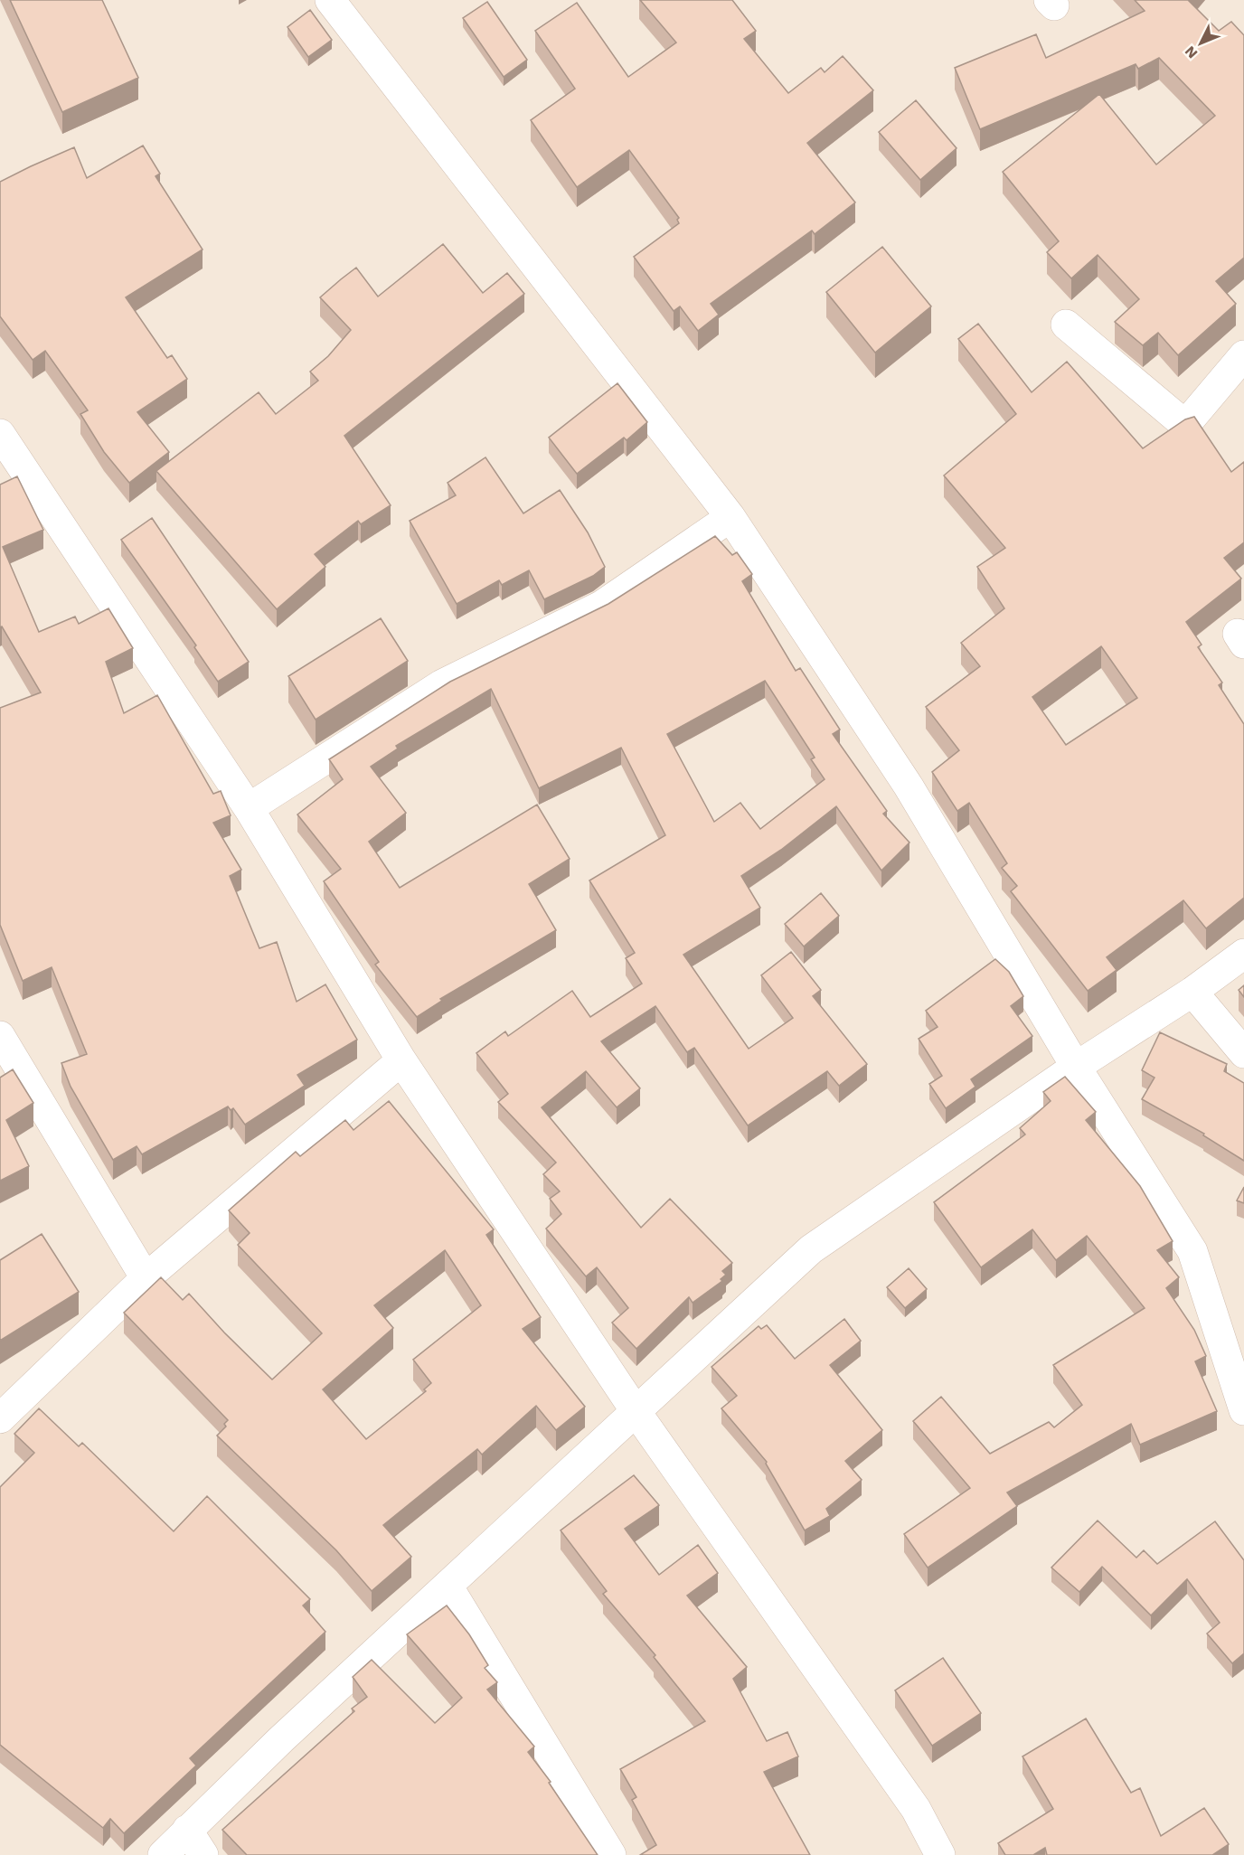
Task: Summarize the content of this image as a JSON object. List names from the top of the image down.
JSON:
{
  "north": "bottom left"
}
